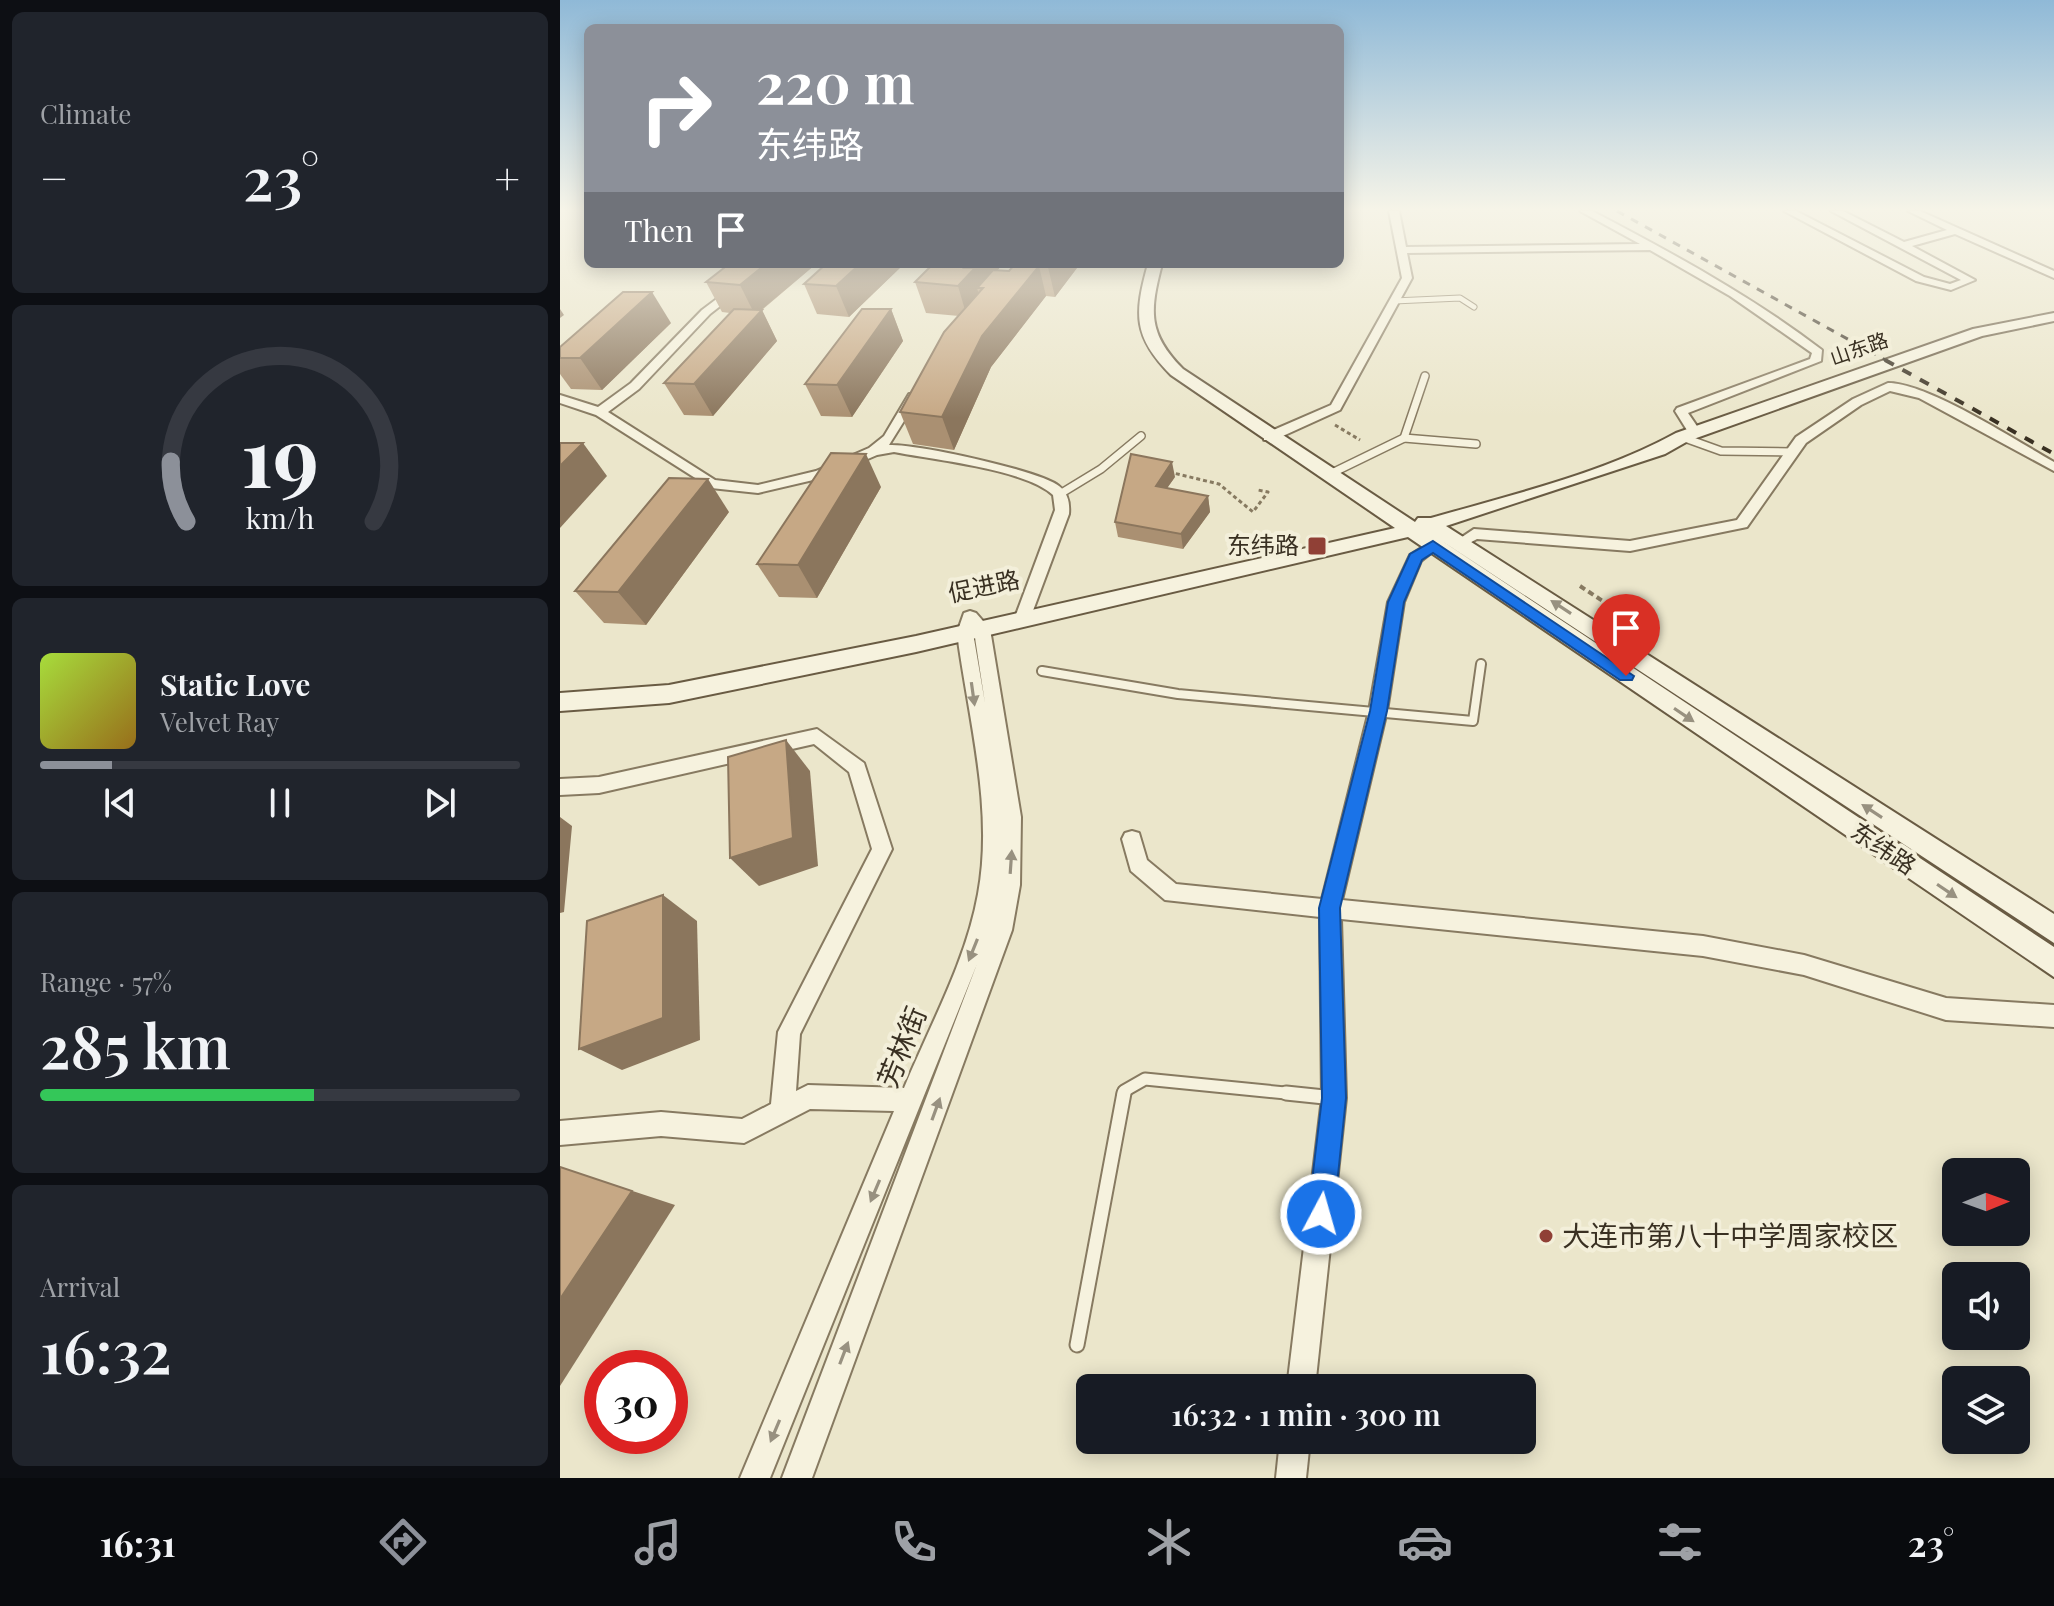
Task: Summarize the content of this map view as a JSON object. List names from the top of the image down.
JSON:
{
  "streets": {
    "main road": ["山东路", "促进路", "东纬路"],
    "street": ["芳林街"]
  },
  "crossings": [
    ["山东路", "促进路"],
    ["山东路", "东纬路"],
    ["促进路", "东纬路"],
    ["促进路", "芳林街"]
  ],
  "places": {
    "transit": ["东纬路"],
    "other": ["大连市第八十中学周家校区"]
  },
  "north": "right",
  "page": {
    "tile": [
      "Climate",
      ["Range · 57%", "285 km"],
      ["Arrival", "16:32"]
    ],
    "turn": ["220 m", "东纬路"],
    "heat": ["−", "23°", "+"],
    "then": "Then",
    "song": ["Static Love", "Velvet Ray"],
    "limit": "30",
    "trip": "16:32 · 1 min · 300 m",
    "tabs": ["16:31", "23°"],
    "gauge": ["19", "km/h"]
  }
}
